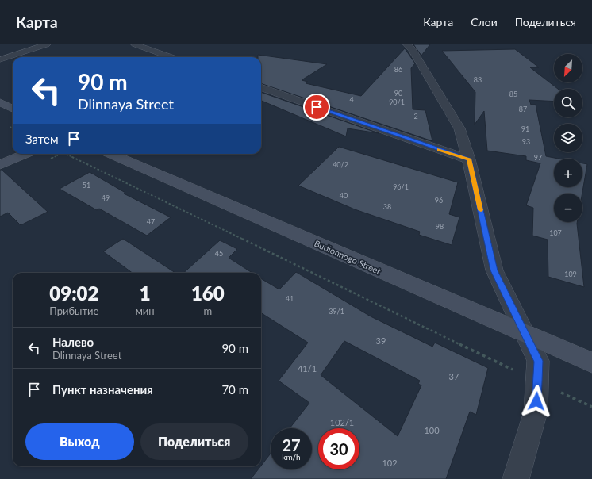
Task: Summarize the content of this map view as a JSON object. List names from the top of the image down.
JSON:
{
  "streets": {
    "street": ["Budionnogo Street"]
  },
  "house_numbers": [
    "86",
    "83",
    "90",
    "85",
    "4",
    "90/1",
    "87",
    "2",
    "91",
    "93",
    "97",
    "40/2",
    "51",
    "96/1",
    "40",
    "49",
    "96",
    "38",
    "47",
    "98",
    "107",
    "45",
    "109",
    "41",
    "39/1",
    "39",
    "41/1",
    "37",
    "102/1",
    "100",
    "102"
  ],
  "north": "bottom left",
  "page": {
    "header": "Карта",
    "nav": ["Карта", "Слои", "Поделиться"],
    "map_buttons": ["+", "−"],
    "turn": ["90 m", "Dlinnaya Street"],
    "then": "Затем",
    "eta": [
      "09:02",
      "Прибытие",
      "1",
      "мин",
      "160",
      "m"
    ],
    "list": [
      {
        "name": "Налево",
        "note": "Dlinnaya Street",
        "value": "90 m"
      },
      {
        "name": "Пункт назначения",
        "value": "70 m"
      }
    ],
    "buttons": ["Выход", "Поделиться"],
    "speed": "27 km/h",
    "limit": "30"
  }
}
